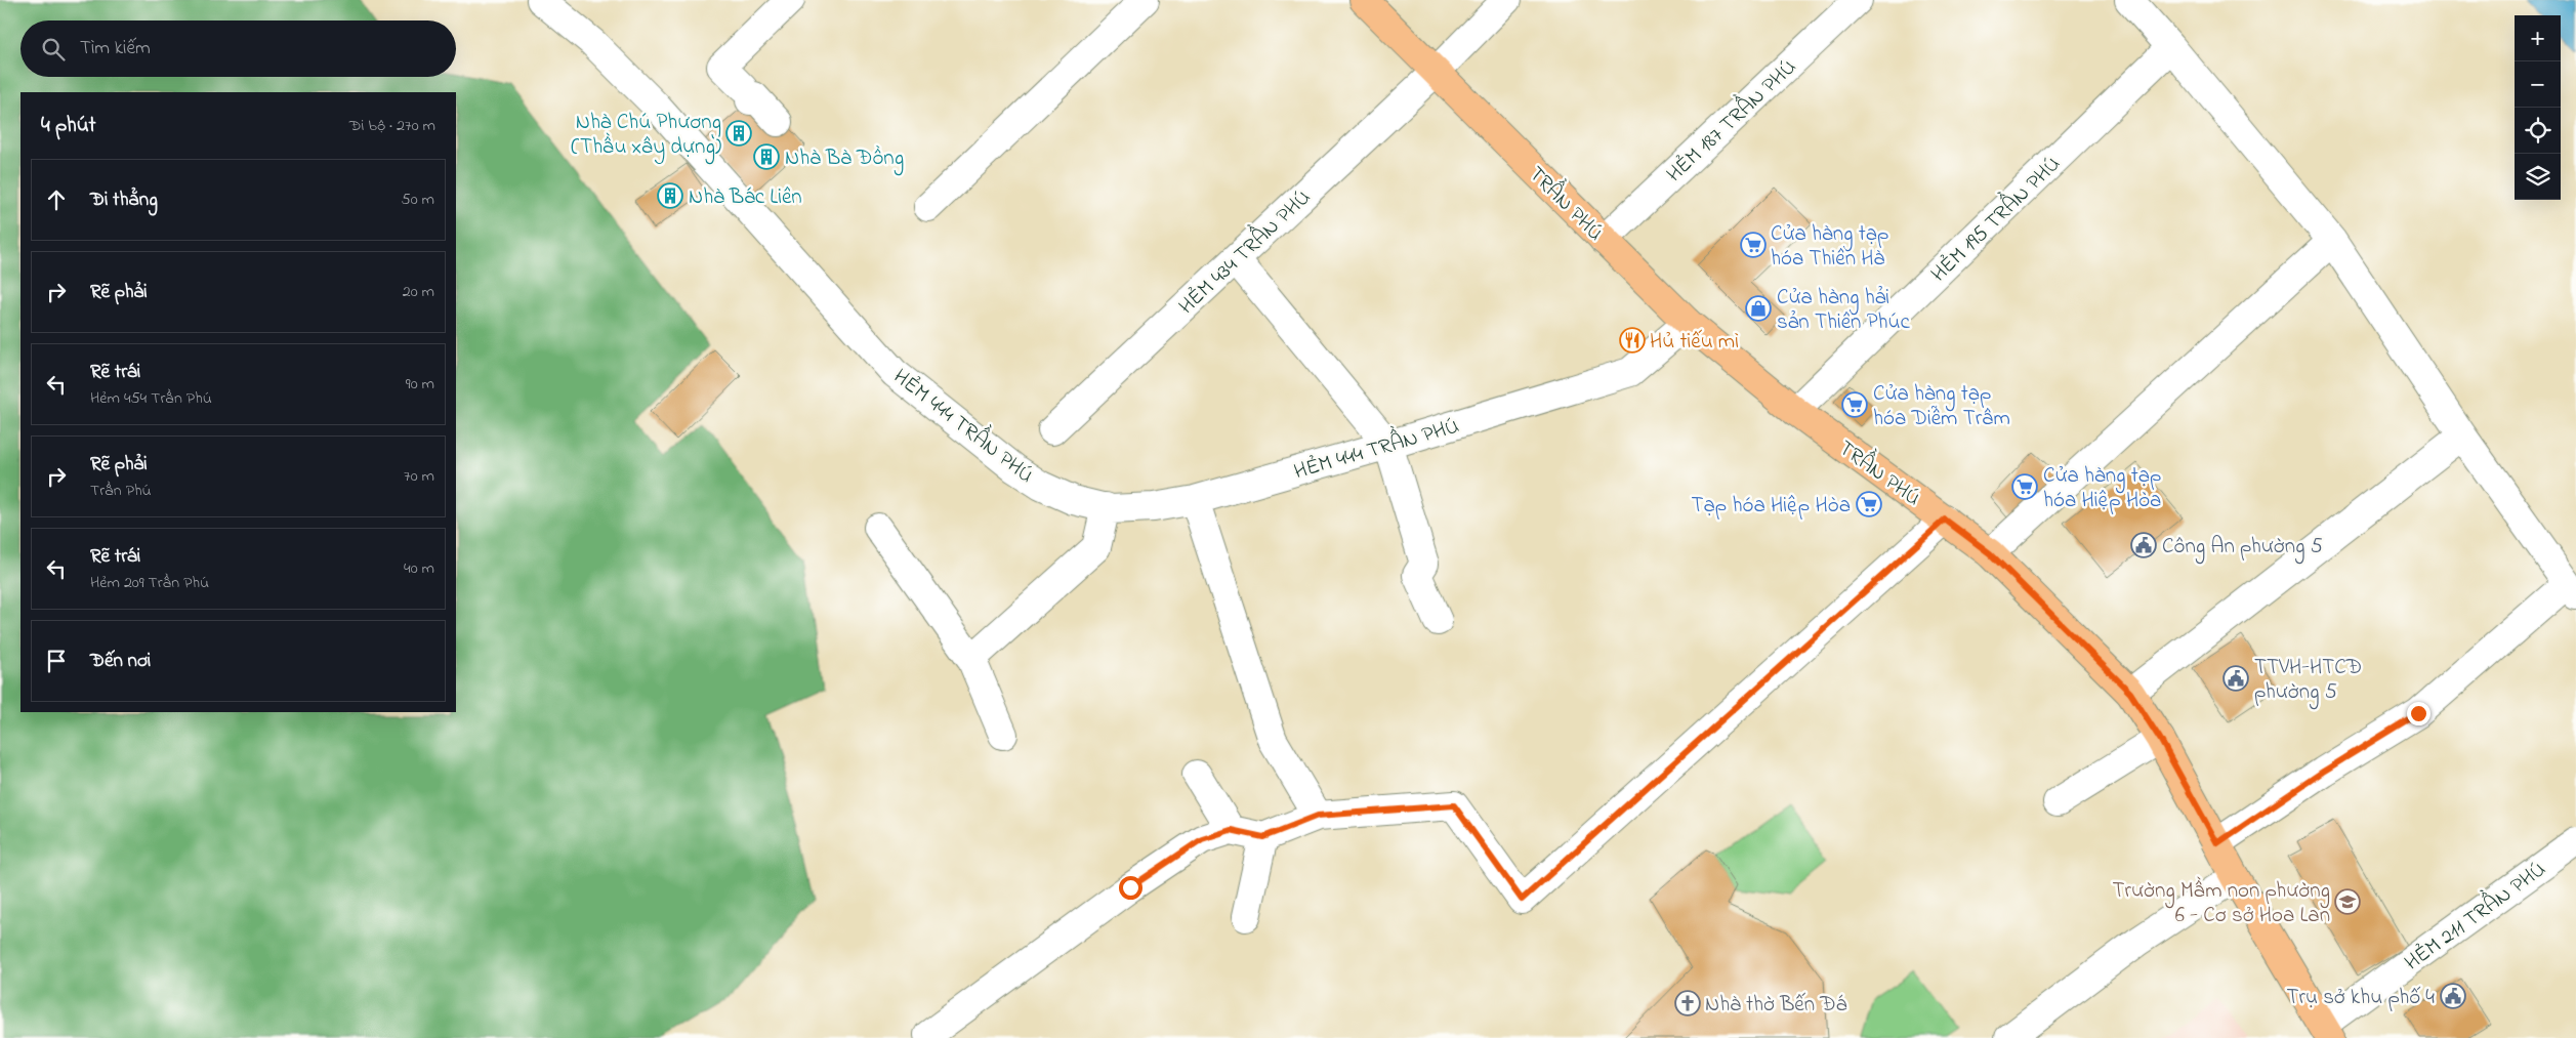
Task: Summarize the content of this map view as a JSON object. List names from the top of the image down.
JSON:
{
  "streets": {
    "main road": ["TRẦN PHÚ"],
    "street": [
      "HẺM 187 TRẦN PHÚ",
      "HẺM 195 TRẦN PHÚ",
      "HẺM 434 TRẦN PHÚ",
      "HẺM 444 TRẦN PHÚ",
      "HẺM 211 TRẦN PHÚ"
    ]
  },
  "crossings": [
    ["HẺM 187 TRẦN PHÚ", "TRẦN PHÚ"],
    ["TRẦN PHÚ", "HẺM 195 TRẦN PHÚ"],
    ["TRẦN PHÚ", "HẺM 434 TRẦN PHÚ"],
    ["TRẦN PHÚ", "HẺM 444 TRẦN PHÚ"],
    ["TRẦN PHÚ", "HẺM 211 TRẦN PHÚ"]
  ],
  "places": {
    "building": ["Nhà Chú Phương (Thầu xây dựng)", "Nhà Bà Đồng", "Nhà Bác Liên"],
    "supermarket": [
      "Cửa hàng tạp hóa Thiên Hà",
      "Cửa hàng tạp hóa Diễm Trâm",
      "Cửa hàng tạp hóa Hiệp Hòa",
      "Tạp hóa Hiệp Hòa"
    ],
    "shop": ["Cửa hàng hải sản Thiên Phúc"],
    "restaurant": ["Hủ tiếu mì"],
    "public building": ["Công An phường 5", "TTVH-HTCĐ phường 5", "Trụ sở khu phố 4"],
    "school or university": ["Trường Mầm non phường 6 - Cơ sở Hoa Lan"],
    "church": ["Nhà thờ Bến Đá"]
  },
  "page": {
    "map_buttons": ["+", "−"],
    "search": "Tìm kiếm",
    "heading": ["4 phút", "Đi bộ · 270 m"],
    "list": [
      ["Đi thẳng", "50 m"],
      ["Rẽ phải", "20 m"],
      ["Rẽ trái", "Hẻm 454 Trần Phú", "90 m"],
      ["Rẽ phải", "Trần Phú", "70 m"],
      ["Rẽ trái", "Hẻm 209 Trần Phú", "40 m"],
      "Đến nơi"
    ]
  }
}
